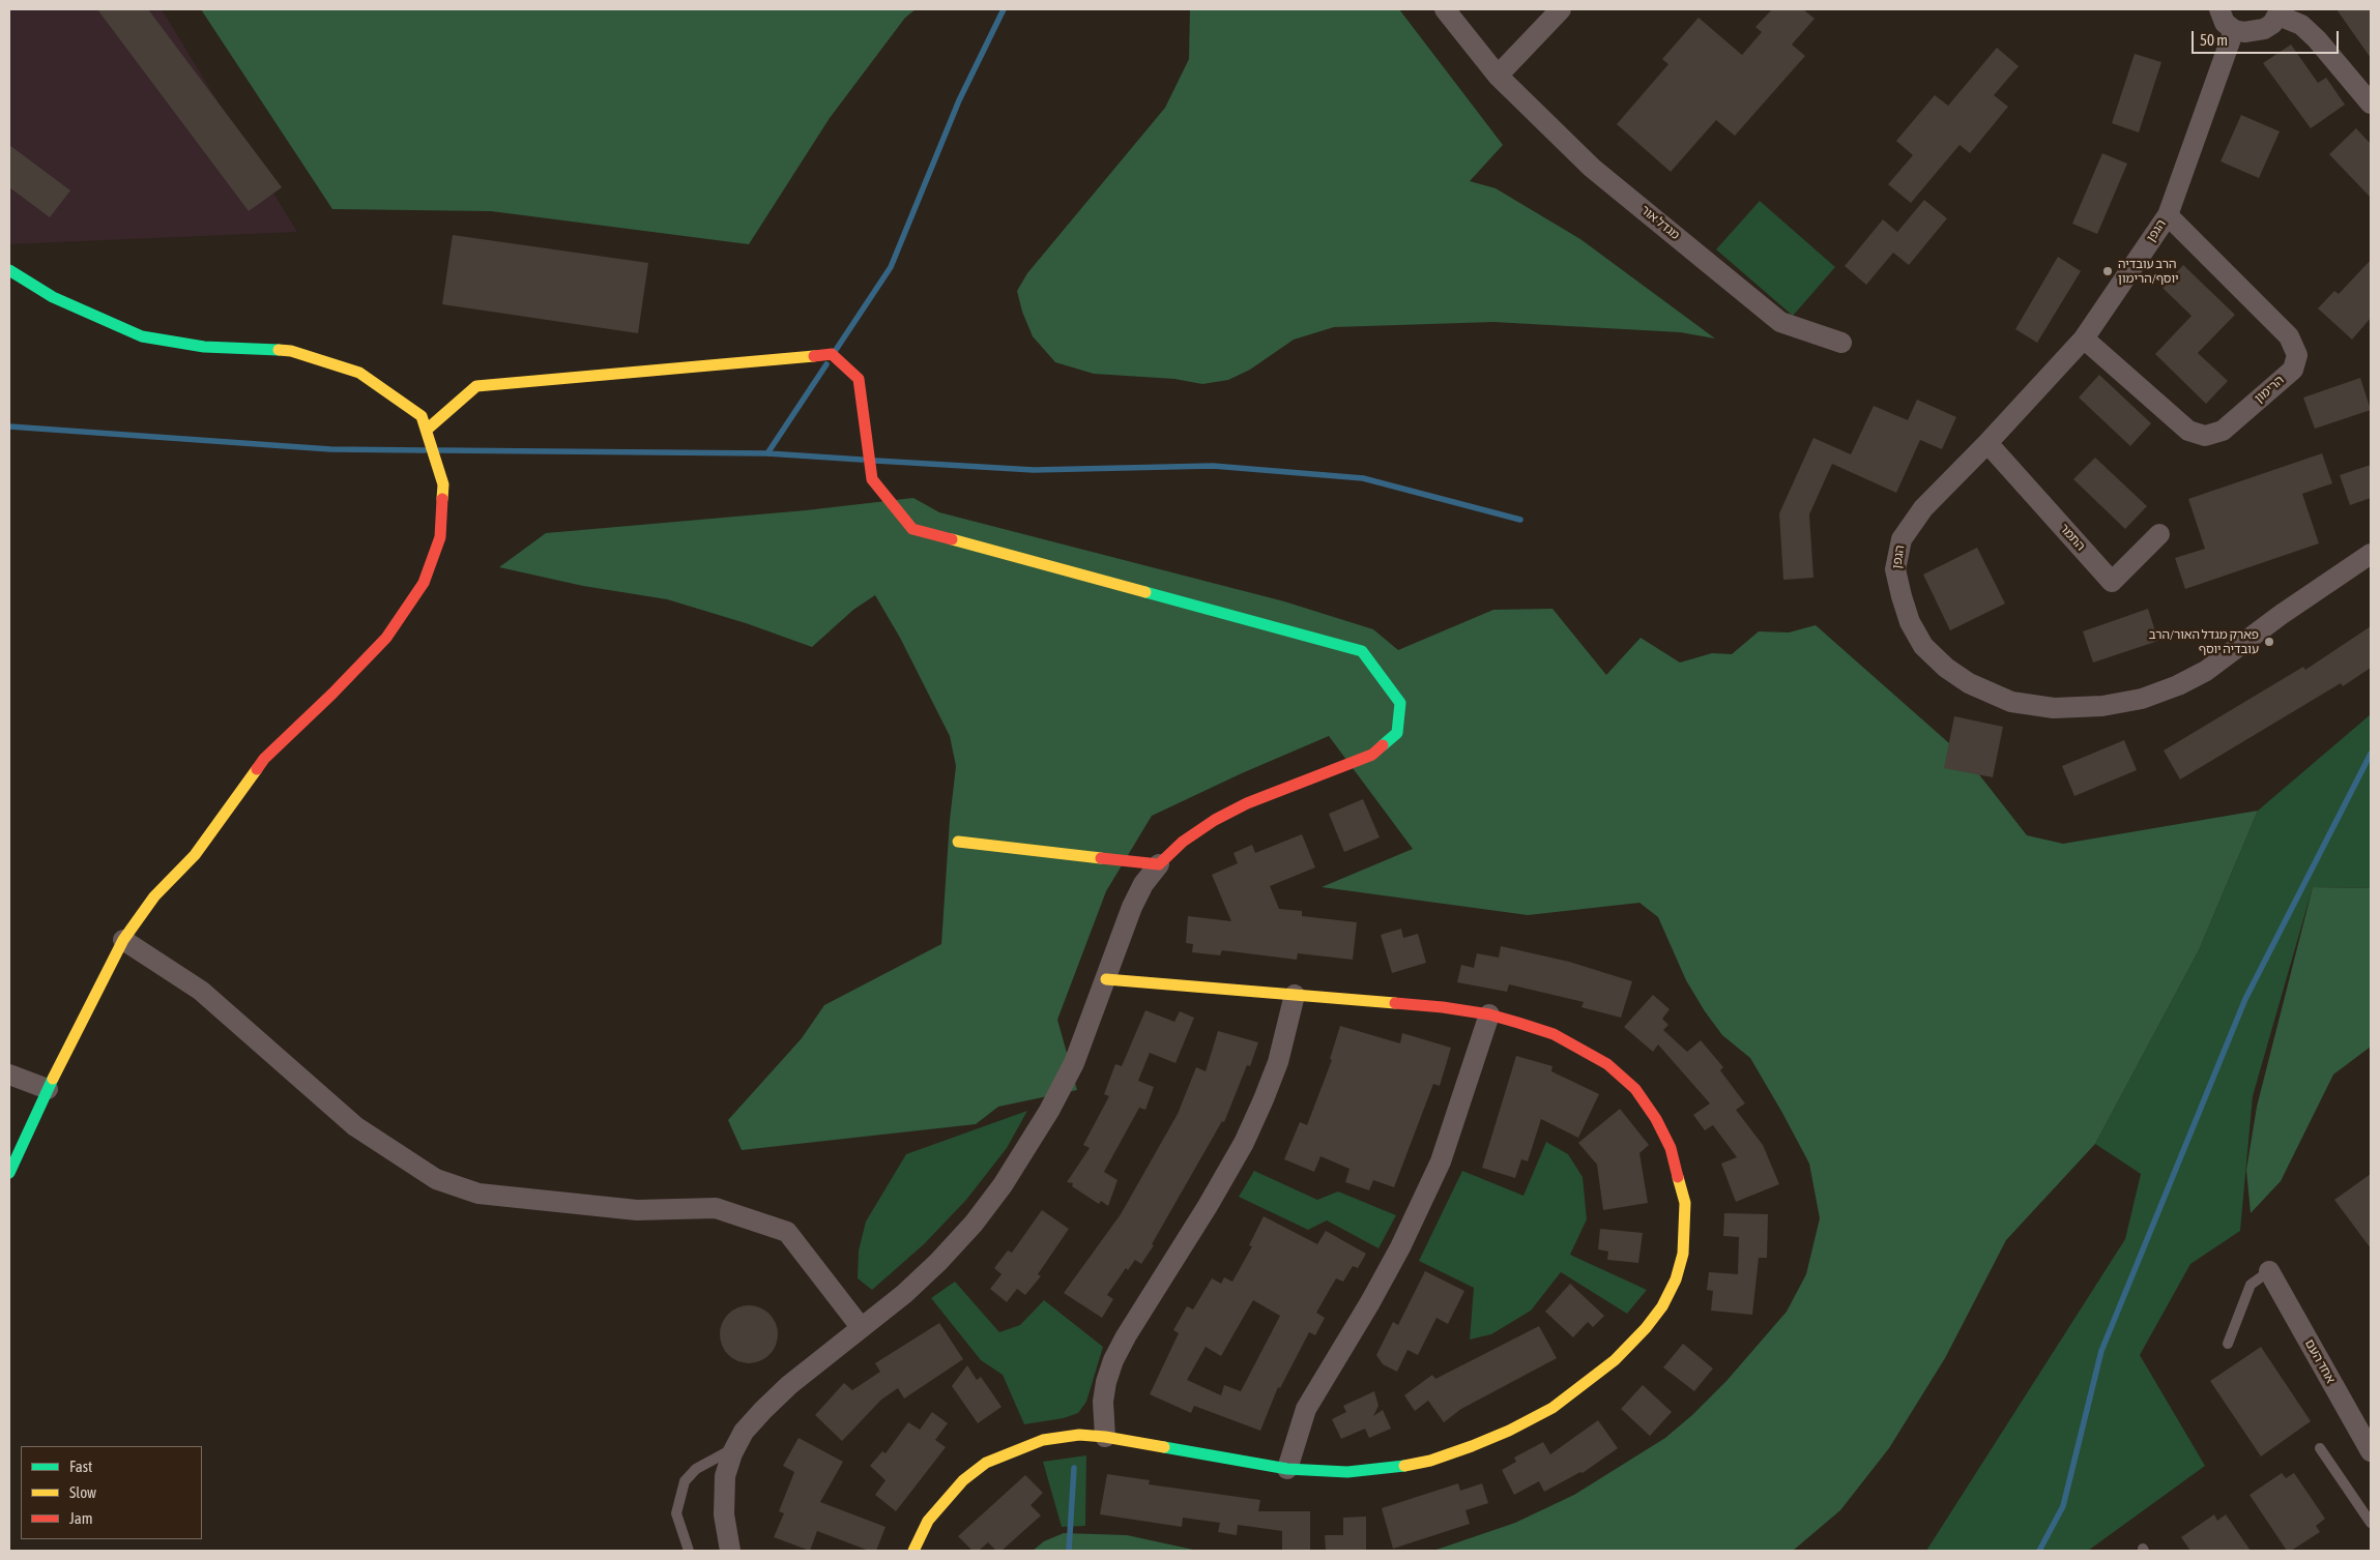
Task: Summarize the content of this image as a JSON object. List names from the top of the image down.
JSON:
{
  "streets": {
    "street": [
      "מגדל אור",
      "הגפן",
      "הרימון",
      "התמר",
      "אחד העם"
    ]
  },
  "crossings": [
    ["הגפן", "הרימון"],
    ["הגפן", "התמר"]
  ],
  "places": ["הרב עובדיה יוסף/הרימון", "פארק מגדל האור/הרב עובדיה יוסף"],
  "legend": ["Fast", "Slow", "Jam"],
  "scale_bar": "50 m"
}
